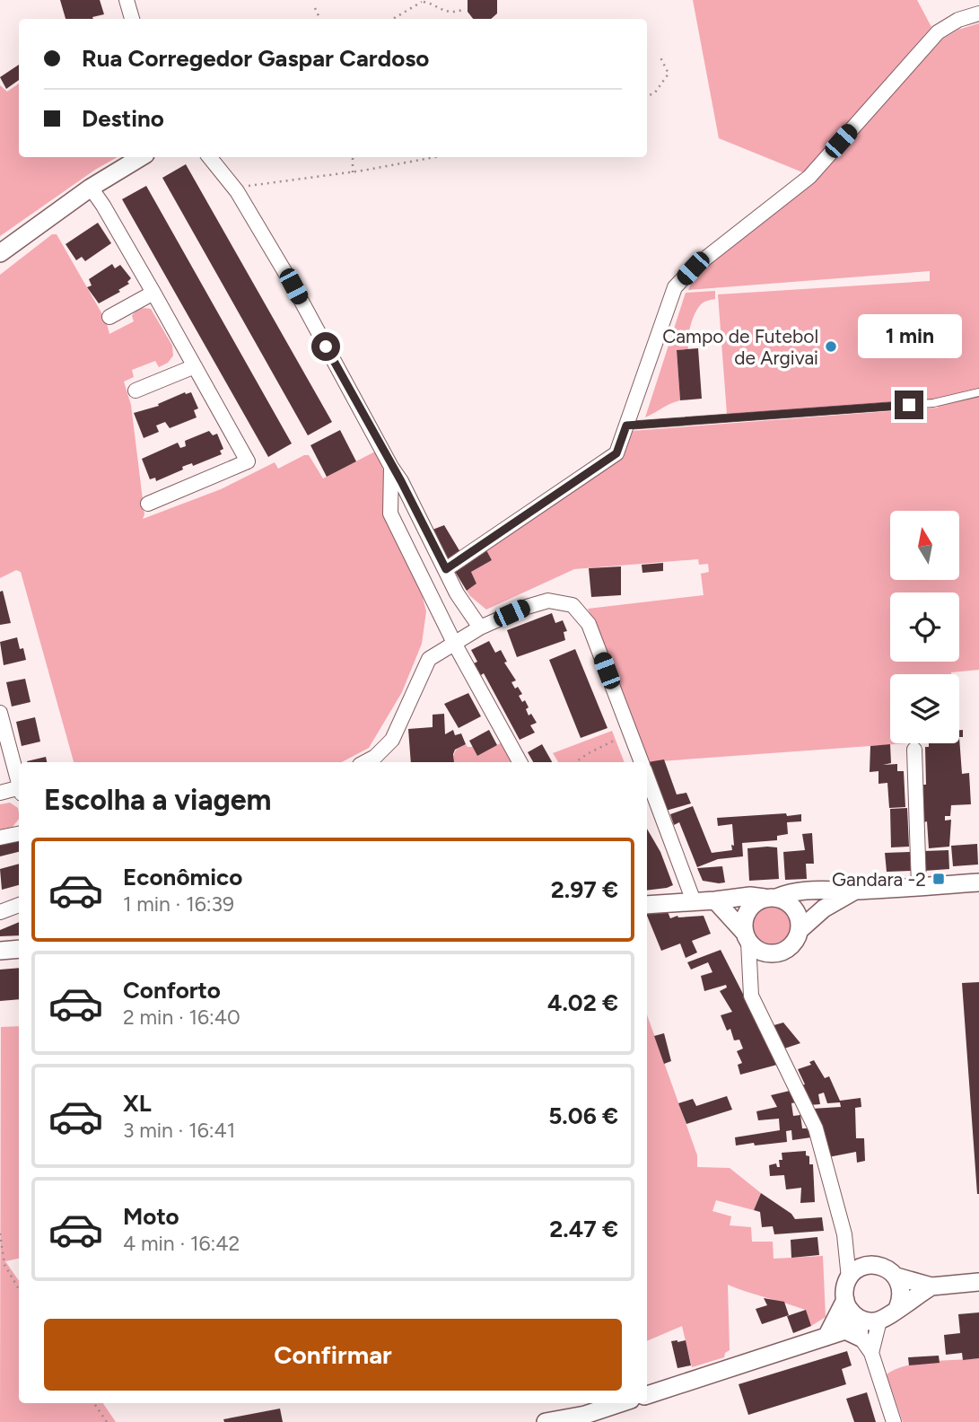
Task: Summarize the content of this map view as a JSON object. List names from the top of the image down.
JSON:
{
  "places": {
    "other": ["Campo de Futebol de Argivai"],
    "transit": ["Gandara -2"]
  },
  "north": "top",
  "page": {
    "banner": ["Rua Corregedor Gaspar Cardoso", "Destino"],
    "bubble": "1 min",
    "heading": "Escolha a viagem",
    "list": [
      {
        "name": "Econômico",
        "note": "1 min · 16:39",
        "value": "2.97 €"
      },
      {
        "name": "Conforto",
        "note": "2 min · 16:40",
        "value": "4.02 €"
      },
      {
        "name": "XL",
        "note": "3 min · 16:41",
        "value": "5.06 €"
      },
      {
        "name": "Moto",
        "note": "4 min · 16:42",
        "value": "2.47 €"
      }
    ],
    "buttons": "Confirmar"
  }
}
